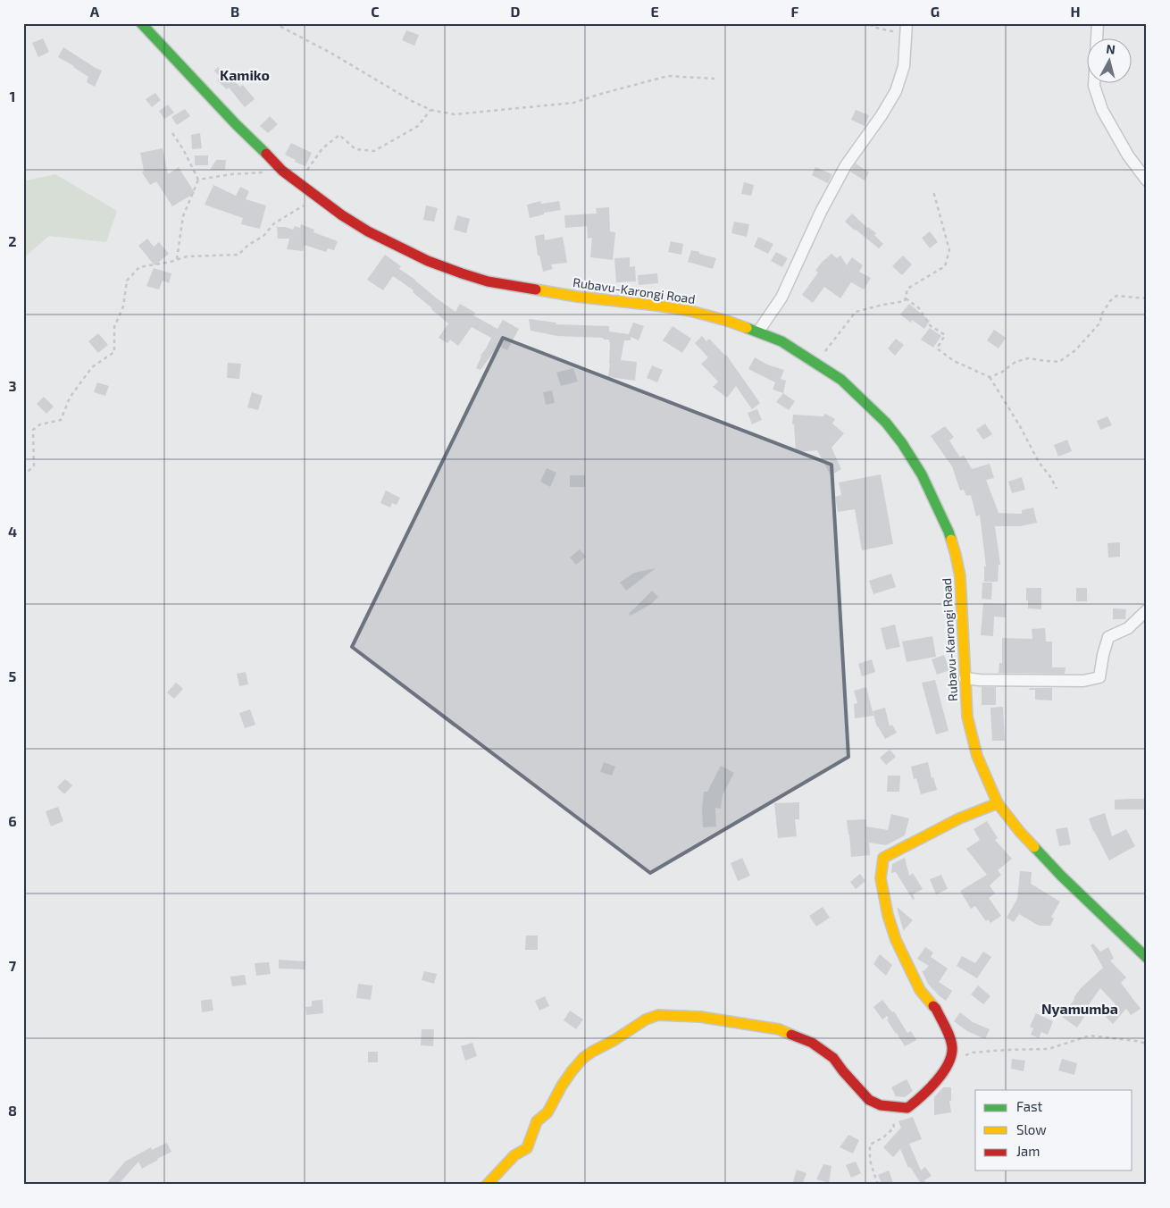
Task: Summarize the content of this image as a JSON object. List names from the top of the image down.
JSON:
{
  "streets": {
    "main road": ["Rubavu-Karongi Road"]
  },
  "districts": ["Kamiko", "Nyamumba"],
  "legend": ["Fast", "Slow", "Jam"],
  "north": "top",
  "grid": {
    "columns": [
      "A",
      "B",
      "C",
      "D",
      "E",
      "F",
      "G",
      "H"
    ],
    "rows": [
      "1",
      "2",
      "3",
      "4",
      "5",
      "6",
      "7",
      "8"
    ]
  }
}
